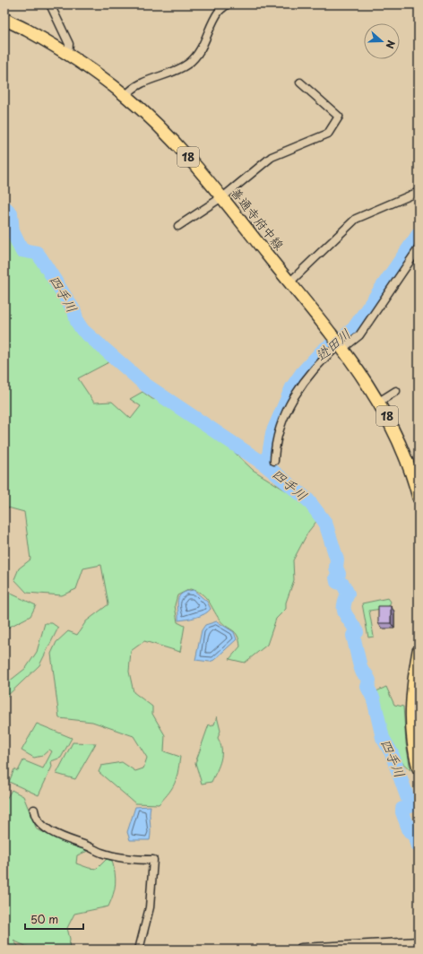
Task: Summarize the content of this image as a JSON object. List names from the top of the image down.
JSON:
{
  "streets": {
    "main road": ["18", "善通寺府中線"]
  },
  "water": ["四手川", "迯田川"],
  "scale_bar": "50 m",
  "north": "right"
}
